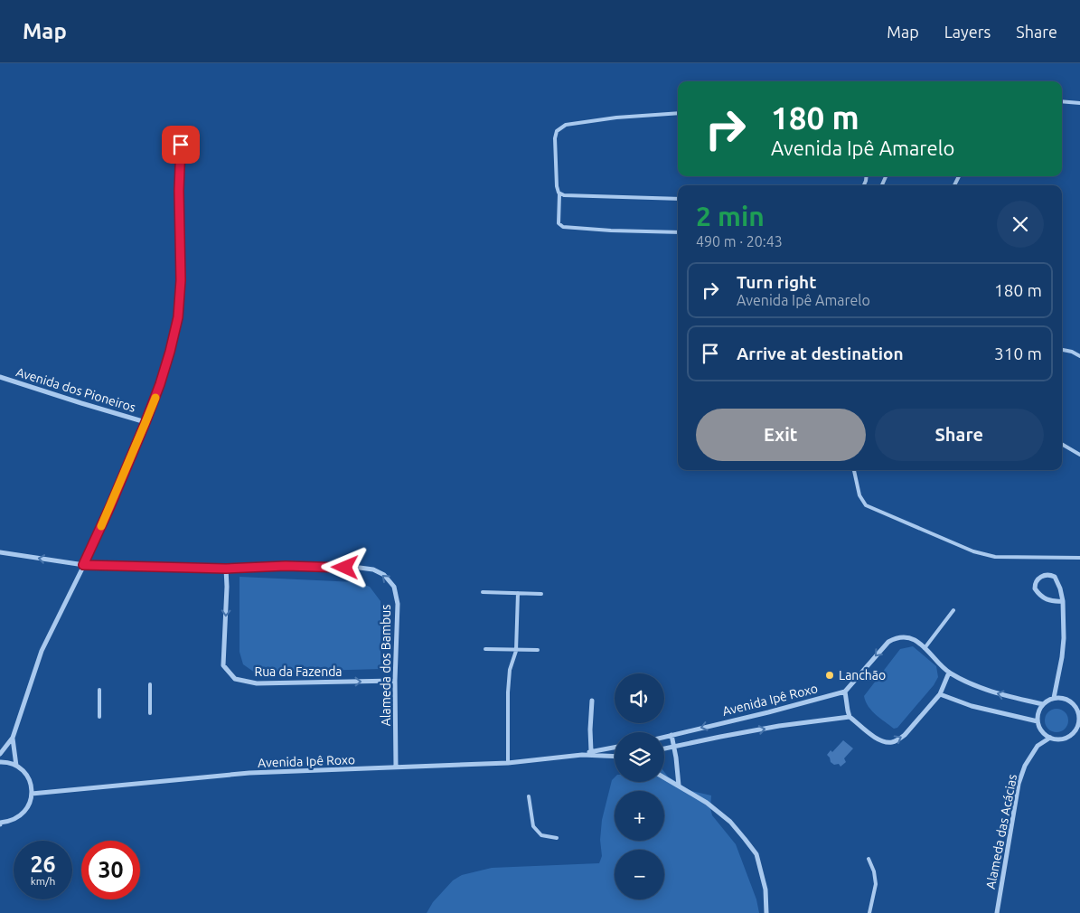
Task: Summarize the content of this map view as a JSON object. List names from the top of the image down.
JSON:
{
  "streets": {
    "street": [
      "Avenida dos Pioneiros",
      "Alameda dos Bambus",
      "Rua da Fazenda",
      "Avenida Ipê Roxo",
      "Alameda das Acácias"
    ]
  },
  "crossings": [
    ["Alameda dos Bambus", "Rua da Fazenda"],
    ["Alameda dos Bambus", "Avenida Ipê Roxo"]
  ],
  "places": ["Lanchão"],
  "page": {
    "header": "Map",
    "nav": ["Map", "Layers", "Share"],
    "turn": ["180 m", "Avenida Ipê Amarelo"],
    "heading": ["2 min", "490 m · 20:43"],
    "list": [
      {
        "name": "Turn right",
        "note": "Avenida Ipê Amarelo",
        "value": "180 m"
      },
      {
        "name": "Arrive at destination",
        "value": "310 m"
      }
    ],
    "buttons": ["Exit", "Share"],
    "map_buttons": ["+", "−"],
    "speed": "26 km/h",
    "limit": "30"
  }
}
